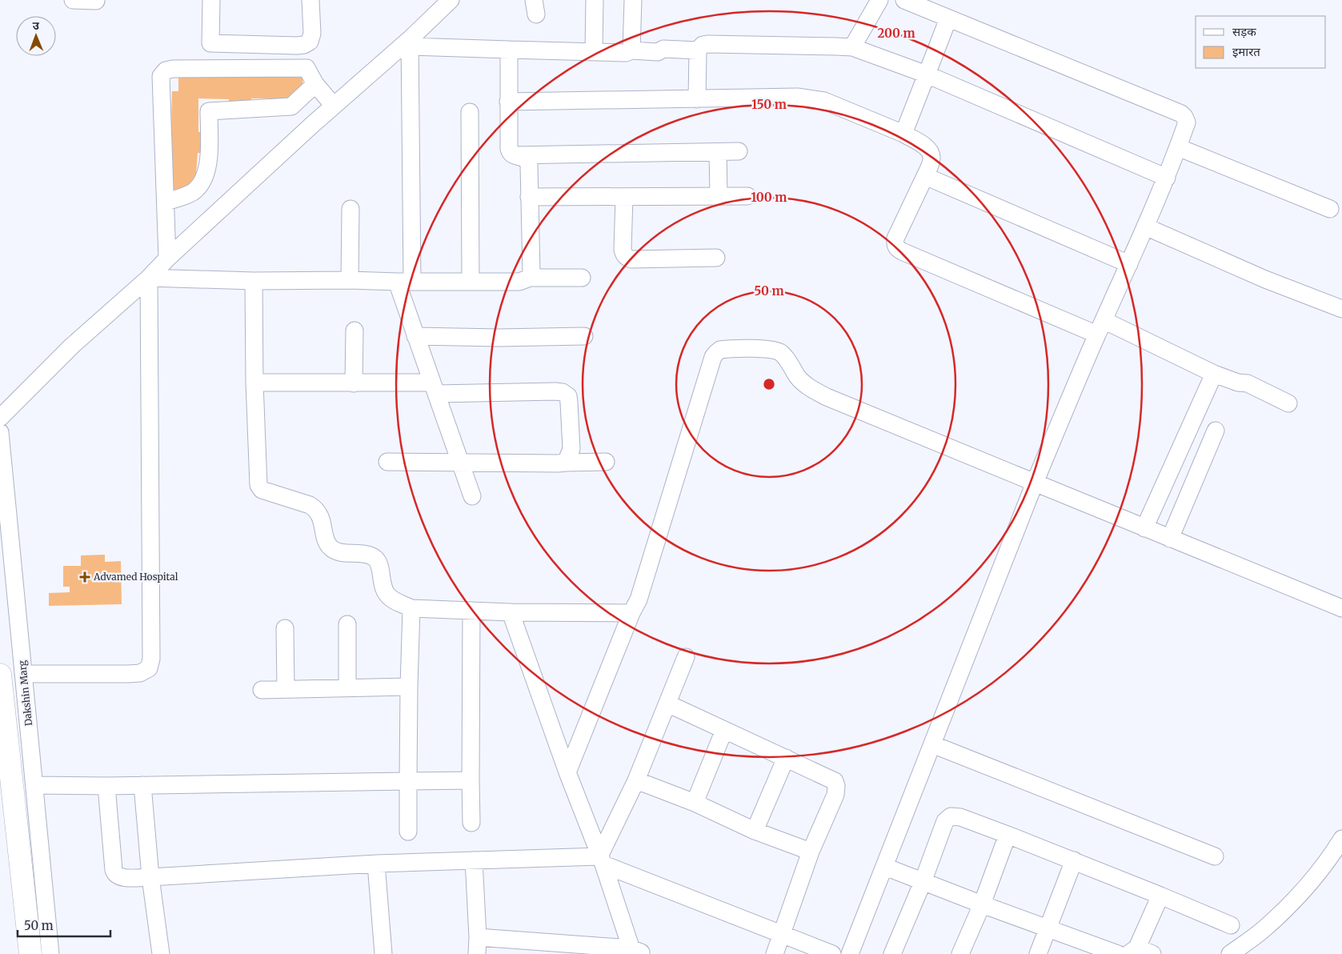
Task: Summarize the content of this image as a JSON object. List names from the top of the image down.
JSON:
{
  "streets": {
    "street": ["Dakshin Marg"]
  },
  "places": {
    "health": ["Advamed Hospital"]
  },
  "legend": ["सड़क", "इमारत"],
  "scale_bar": "50 m",
  "north": "top",
  "rings": [
    "200 m",
    "150 m",
    "100 m",
    "50 m"
  ]
}
